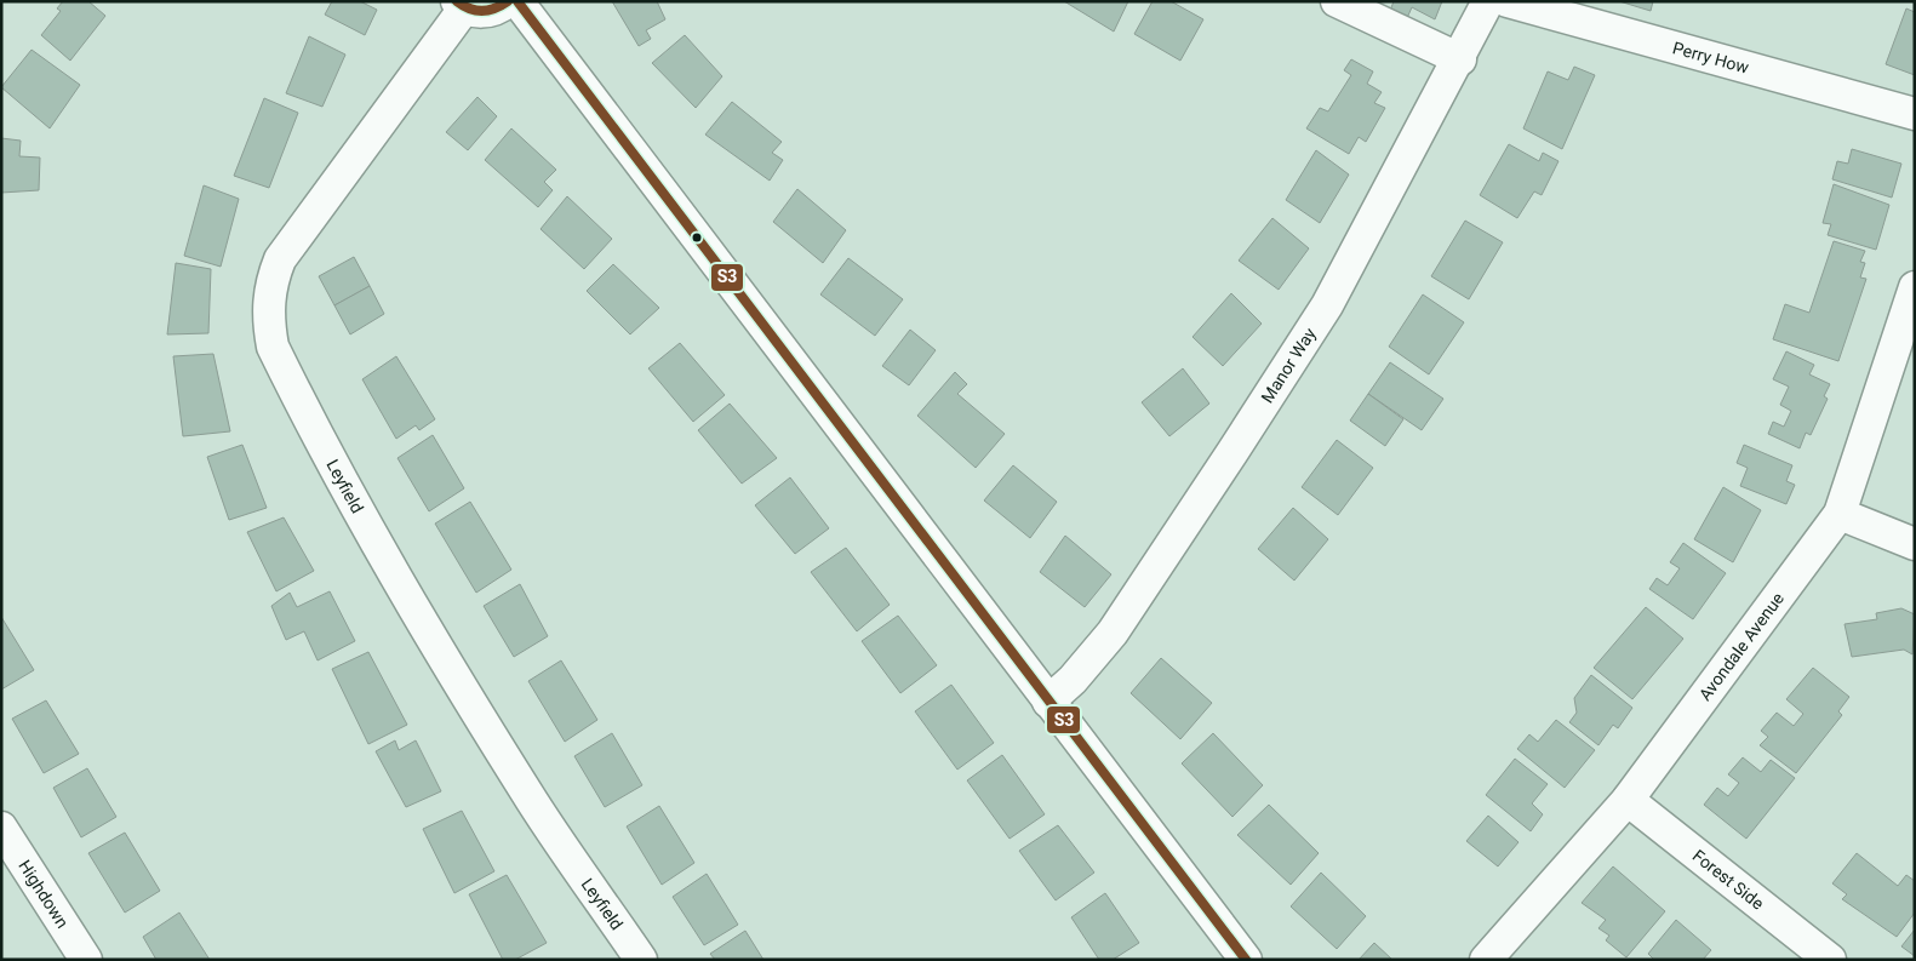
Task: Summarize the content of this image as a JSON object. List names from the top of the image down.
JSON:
{
  "streets": {
    "street": [
      "Perry How",
      "Manor Way",
      "Leyfield",
      "Avondale Avenue",
      "Forest Side",
      "Highdown"
    ]
  },
  "crossings": [
    ["Avondale Avenue", "Forest Side"]
  ],
  "lines": ["transit line S3"]
}
